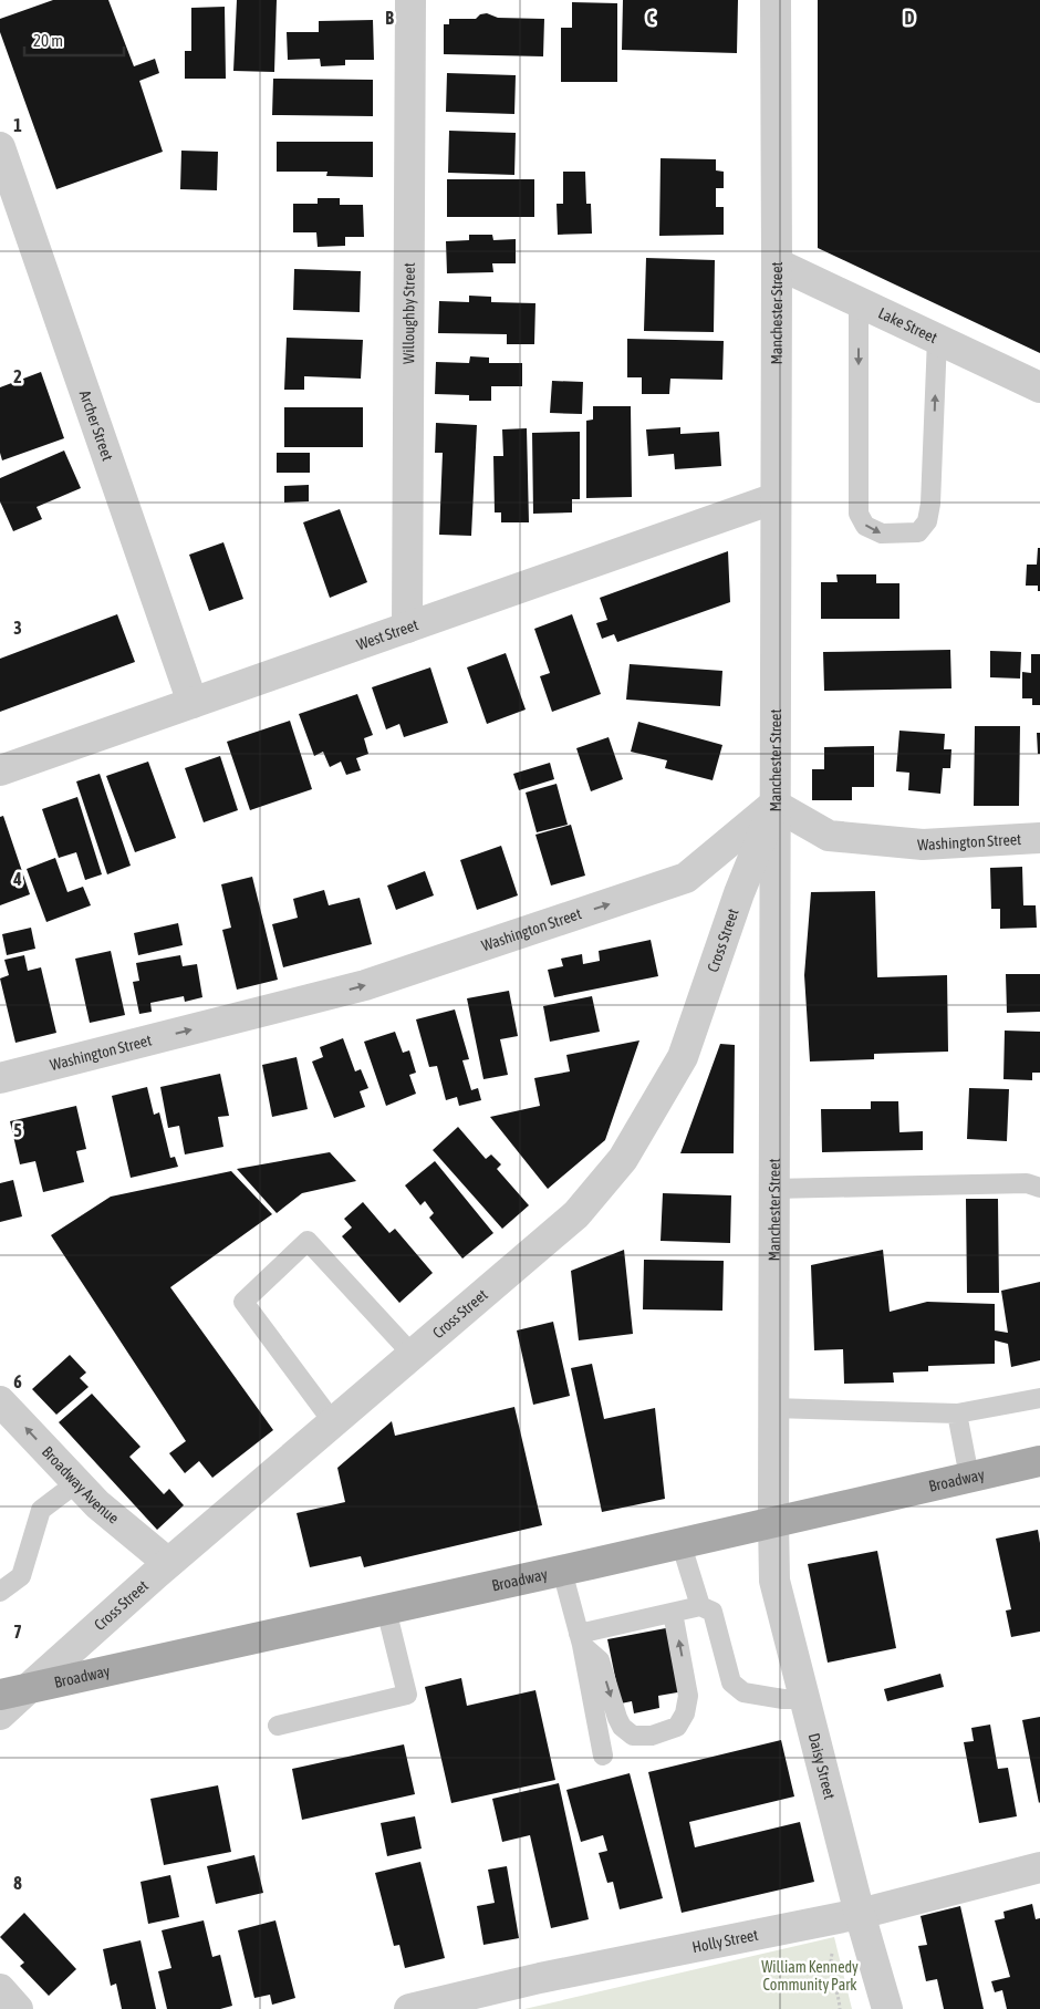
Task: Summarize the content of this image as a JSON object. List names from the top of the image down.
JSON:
{
  "streets": {
    "main road": ["Broadway"],
    "street": [
      "Manchester Street",
      "Willoughby Street",
      "Lake Street",
      "Archer Street",
      "West Street",
      "Washington Street",
      "Cross Street",
      "Broadway Avenue",
      "Daisy Street",
      "Holly Street"
    ]
  },
  "crossings": [
    ["Manchester Street", "Lake Street"],
    ["Manchester Street", "West Street"],
    ["Manchester Street", "Washington Street"],
    ["Manchester Street", "Cross Street"],
    ["Manchester Street", "Broadway"],
    ["Manchester Street", "Daisy Street"],
    ["Willoughby Street", "West Street"],
    ["Archer Street", "West Street"],
    ["Washington Street", "Cross Street"],
    ["Cross Street", "Broadway"],
    ["Cross Street", "Broadway Avenue"],
    ["Broadway", "Daisy Street"],
    ["Daisy Street", "Holly Street"]
  ],
  "one_way": ["Washington Street", "Broadway Avenue"],
  "parks": ["William Kennedy Community Park"],
  "scale_bar": "20 m",
  "grid": {
    "columns": ["B", "C", "D"],
    "rows": [
      "1",
      "2",
      "3",
      "4",
      "5",
      "6",
      "7",
      "8"
    ]
  }
}
